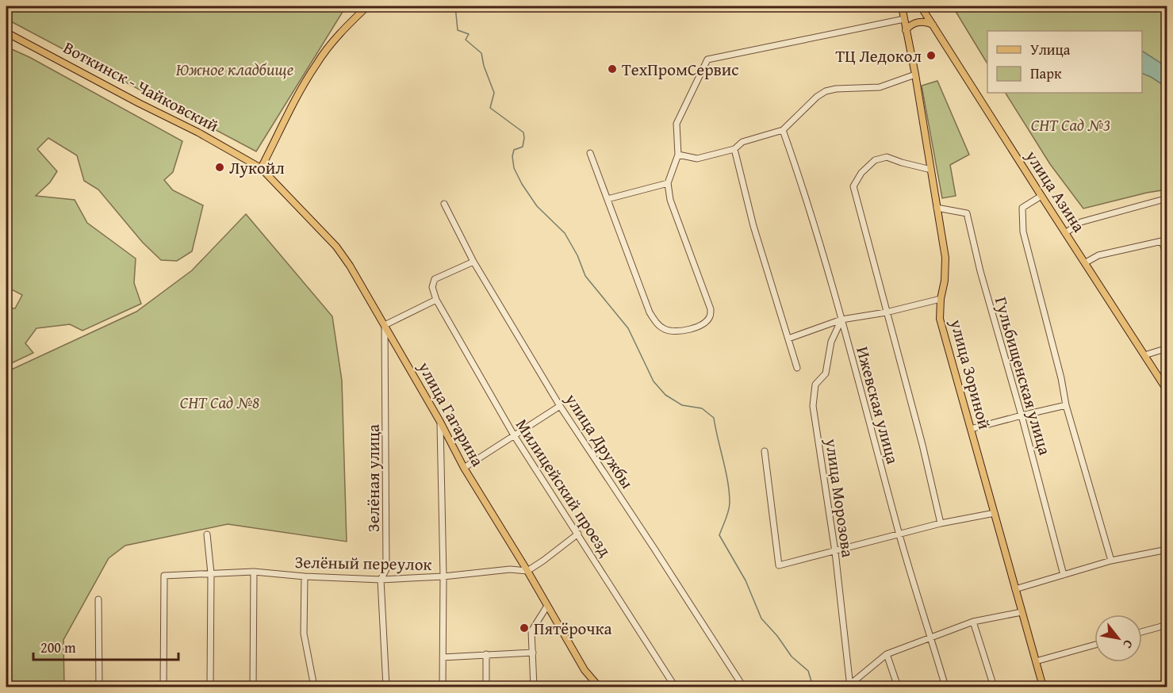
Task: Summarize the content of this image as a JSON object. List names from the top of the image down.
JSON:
{
  "streets": {
    "main road": [
      "Воткинск - Чайковский",
      "улица Азина",
      "улица Зориной",
      "улица Гагарина"
    ],
    "street": [
      "Гульбищенская улица",
      "Ижевская улица",
      "улица Дружбы",
      "Зелёная улица",
      "Милицейский проезд",
      "улица Морозова",
      "Зелёный переулок"
    ]
  },
  "crossings": [
    ["Воткинск - Чайковский", "улица Гагарина"],
    ["улица Зориной", "Гульбищенская улица"],
    ["Ижевская улица", "улица Морозова"],
    ["улица Гагарина", "Зелёная улица"],
    ["улица Гагарина", "Зелёный переулок"],
    ["Зелёная улица", "Зелёный переулок"]
  ],
  "parks": ["Южное кладбище", "СНТ Сад №3", "СНТ Сад №8"],
  "places": [
    "ТЦ Ледокол",
    "ТехПромСервис",
    "Лукойл",
    "Пятёрочка"
  ],
  "legend": ["Улица", "Парк"],
  "scale_bar": "200 m",
  "north": "bottom right"
}
